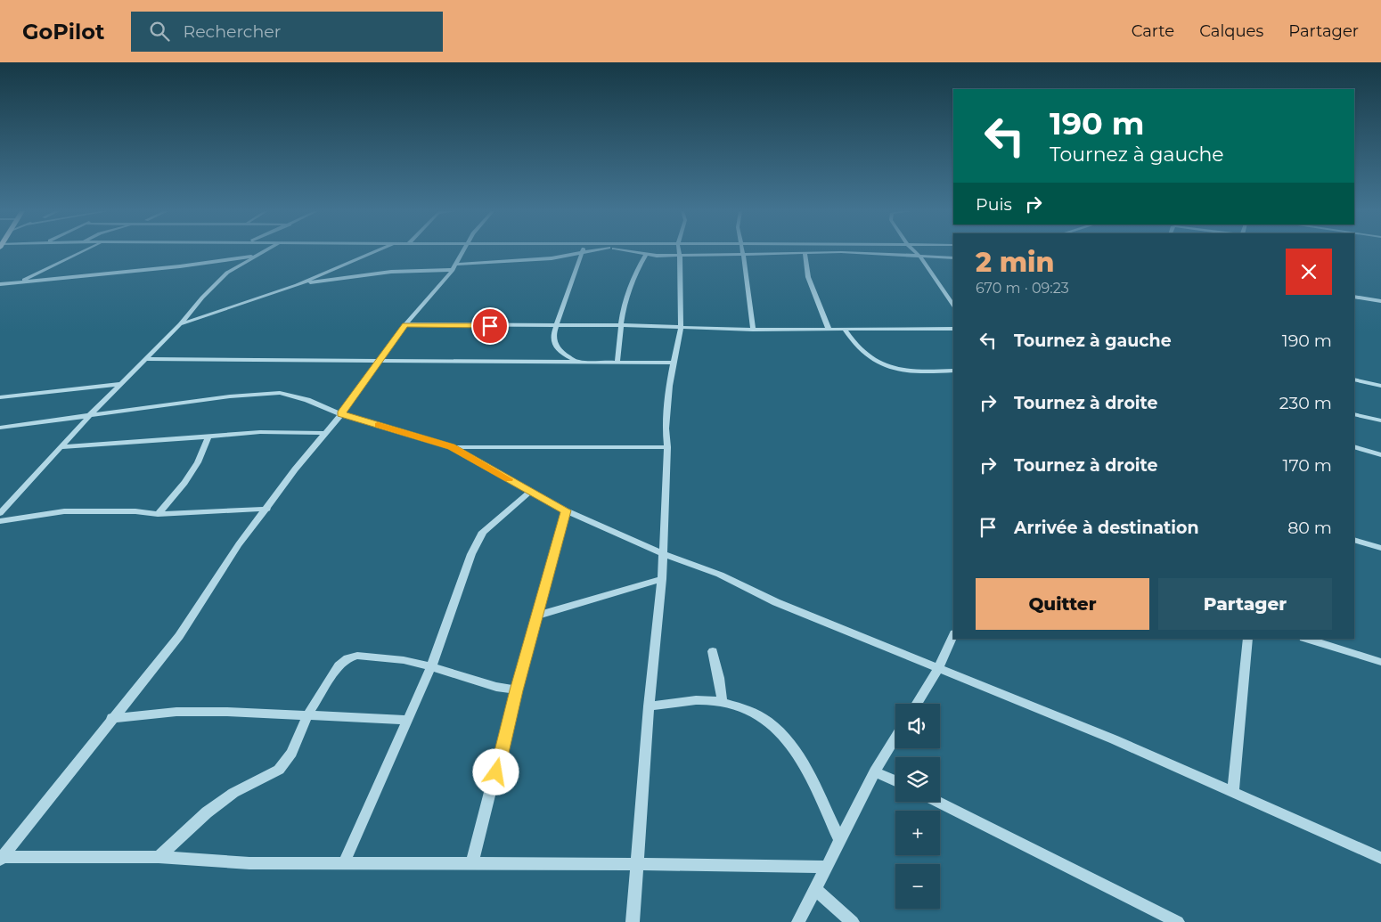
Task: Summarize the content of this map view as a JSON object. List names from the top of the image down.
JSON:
{
  "page": {
    "header": "GoPilot",
    "search": "Rechercher",
    "nav": ["Carte", "Calques", "Partager"],
    "turn": ["190 m", "Tournez à gauche"],
    "then": "Puis",
    "heading": ["2 min", "670 m · 09:23"],
    "list": [
      {
        "name": "Tournez à gauche",
        "value": "190 m"
      },
      {
        "name": "Tournez à droite",
        "value": "230 m"
      },
      {
        "name": "Tournez à droite",
        "value": "170 m"
      },
      {
        "name": "Arrivée à destination",
        "value": "80 m"
      }
    ],
    "buttons": ["Quitter", "Partager"],
    "map_buttons": ["+", "−"]
  }
}
